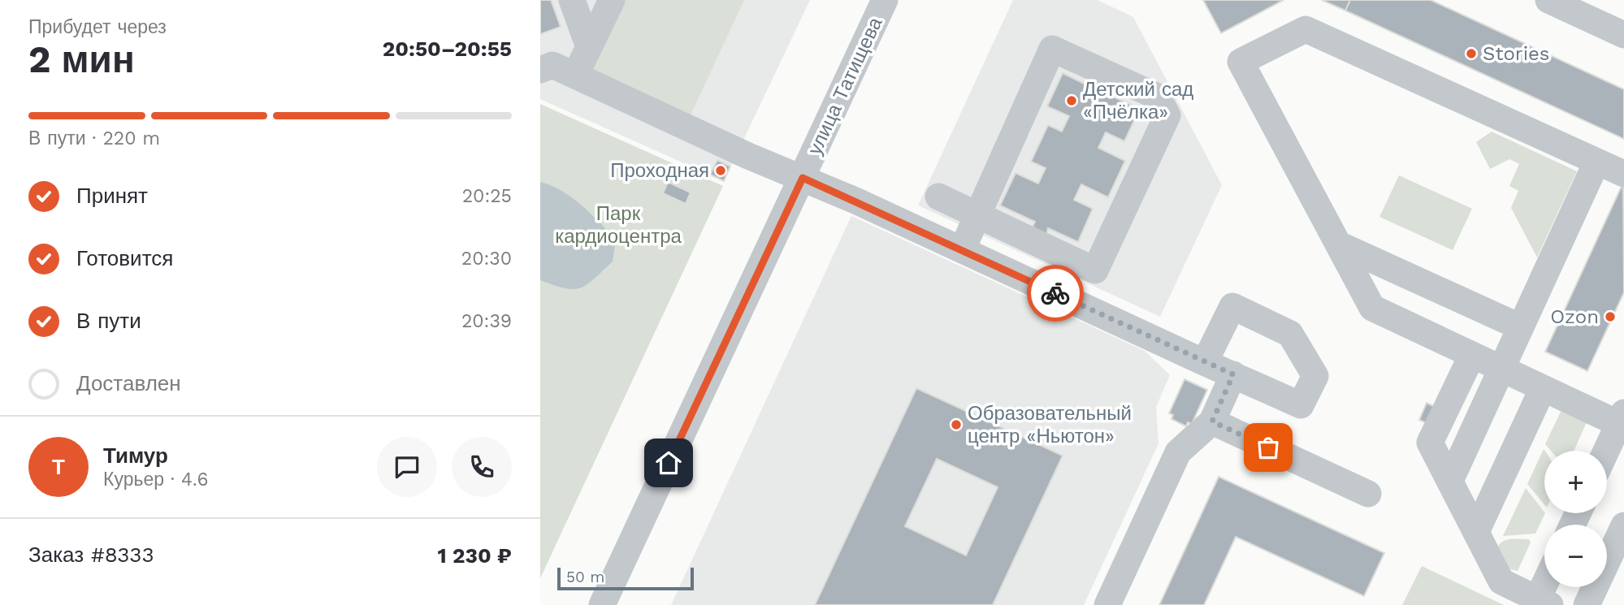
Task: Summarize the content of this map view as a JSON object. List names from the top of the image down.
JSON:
{
  "streets": {
    "street": ["улица Татищева"]
  },
  "parks": ["Парк кардиоцентра"],
  "places": [
    "Stories",
    "Детский сад «Пчёлка»",
    "Проходная",
    "Ozon",
    "Образовательный центр «Ньютон»"
  ],
  "scale_bar": "50 m",
  "page": {
    "heading": ["2 мин", "Прибудет через", "20:50–20:55"],
    "panel": [
      "Тимур",
      "Курьер · 4.6",
      "Заказ #8333",
      "1 230 ₽"
    ],
    "bar": "В пути · 220 m",
    "list": [
      ["Принят", "20:25"],
      ["Готовится", "20:30"],
      ["В пути", "20:39"],
      "Доставлен"
    ],
    "round": "Т",
    "map_buttons": ["+", "−"],
    "scale": "50 m"
  }
}
